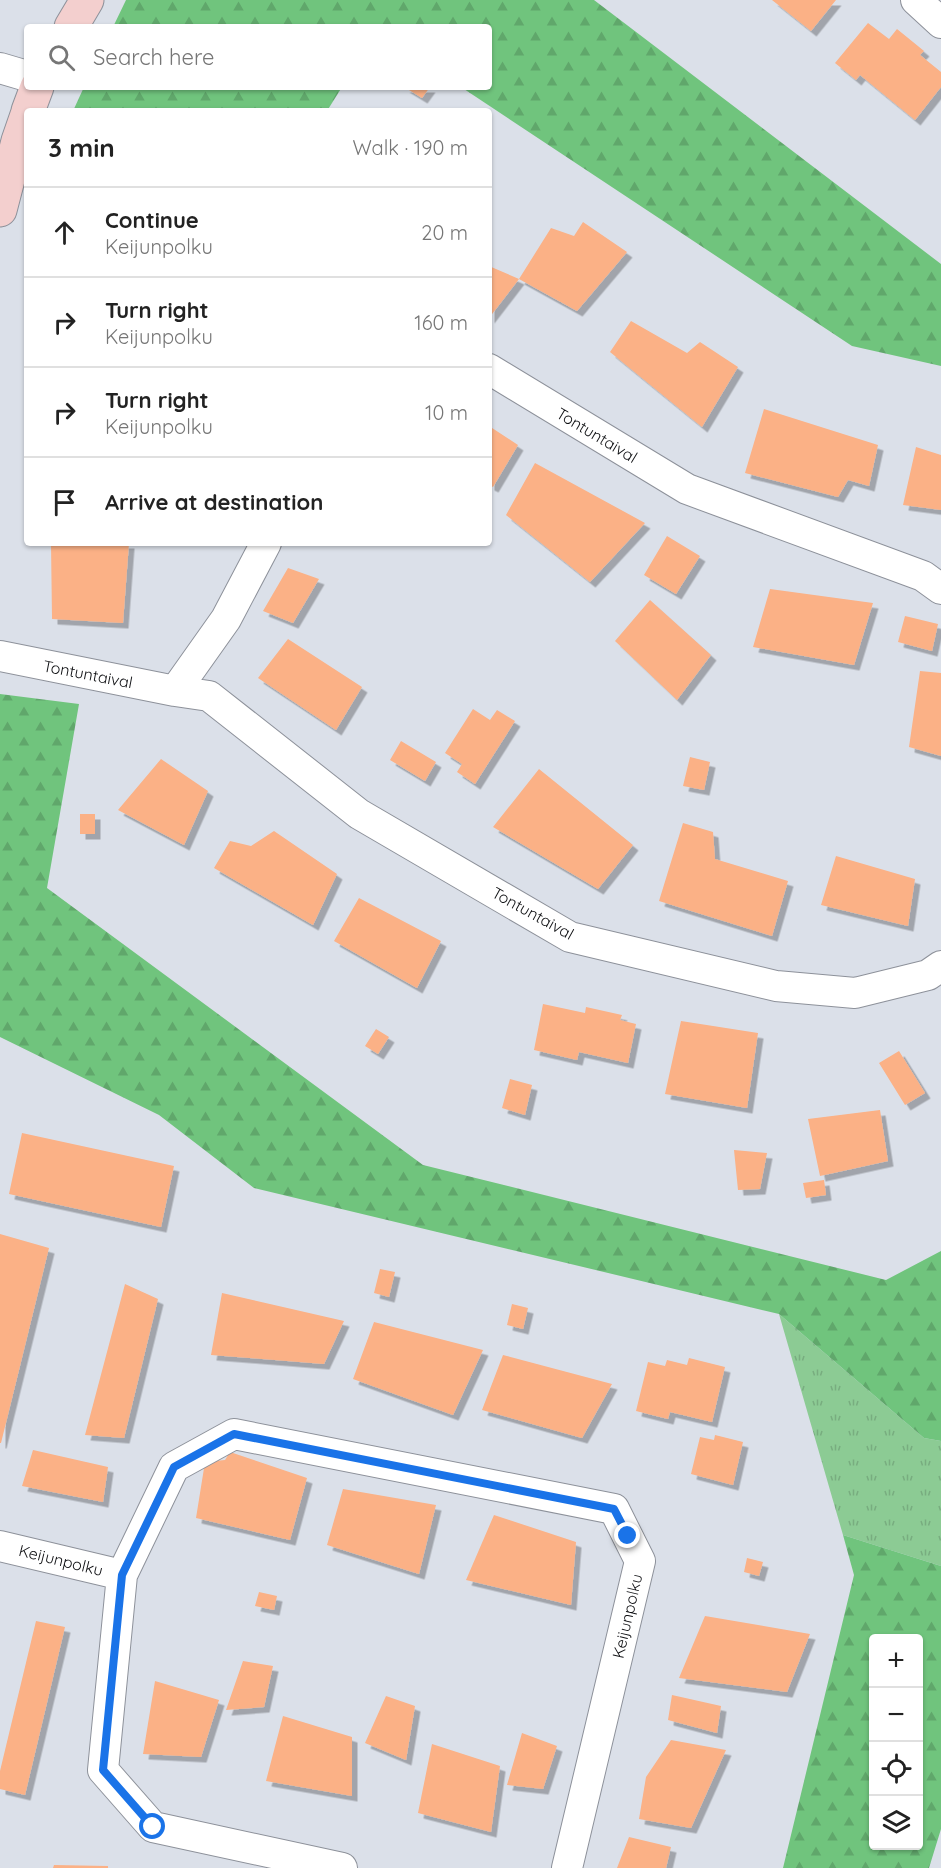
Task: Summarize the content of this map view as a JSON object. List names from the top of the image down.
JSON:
{
  "streets": {
    "street": ["Tontuntaival", "Keijunpolku"]
  },
  "page": {
    "search": "Search here",
    "heading": ["3 min", "Walk · 190 m"],
    "list": [
      ["Continue", "Keijunpolku", "20 m"],
      ["Turn right", "Keijunpolku", "160 m"],
      ["Turn right", "Keijunpolku", "10 m"],
      "Arrive at destination"
    ],
    "map_buttons": ["+", "−"]
  }
}
